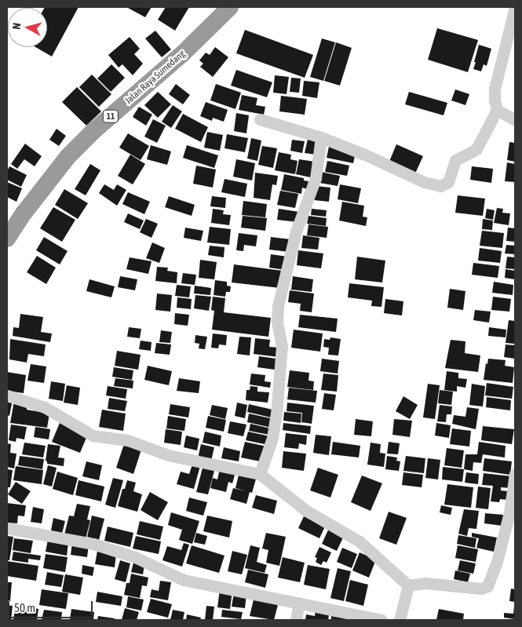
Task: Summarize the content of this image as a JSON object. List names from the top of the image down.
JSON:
{
  "streets": {
    "highway": ["Jalan Raya Sumedang", "11"]
  },
  "scale_bar": "50 m",
  "north": "left"
}
